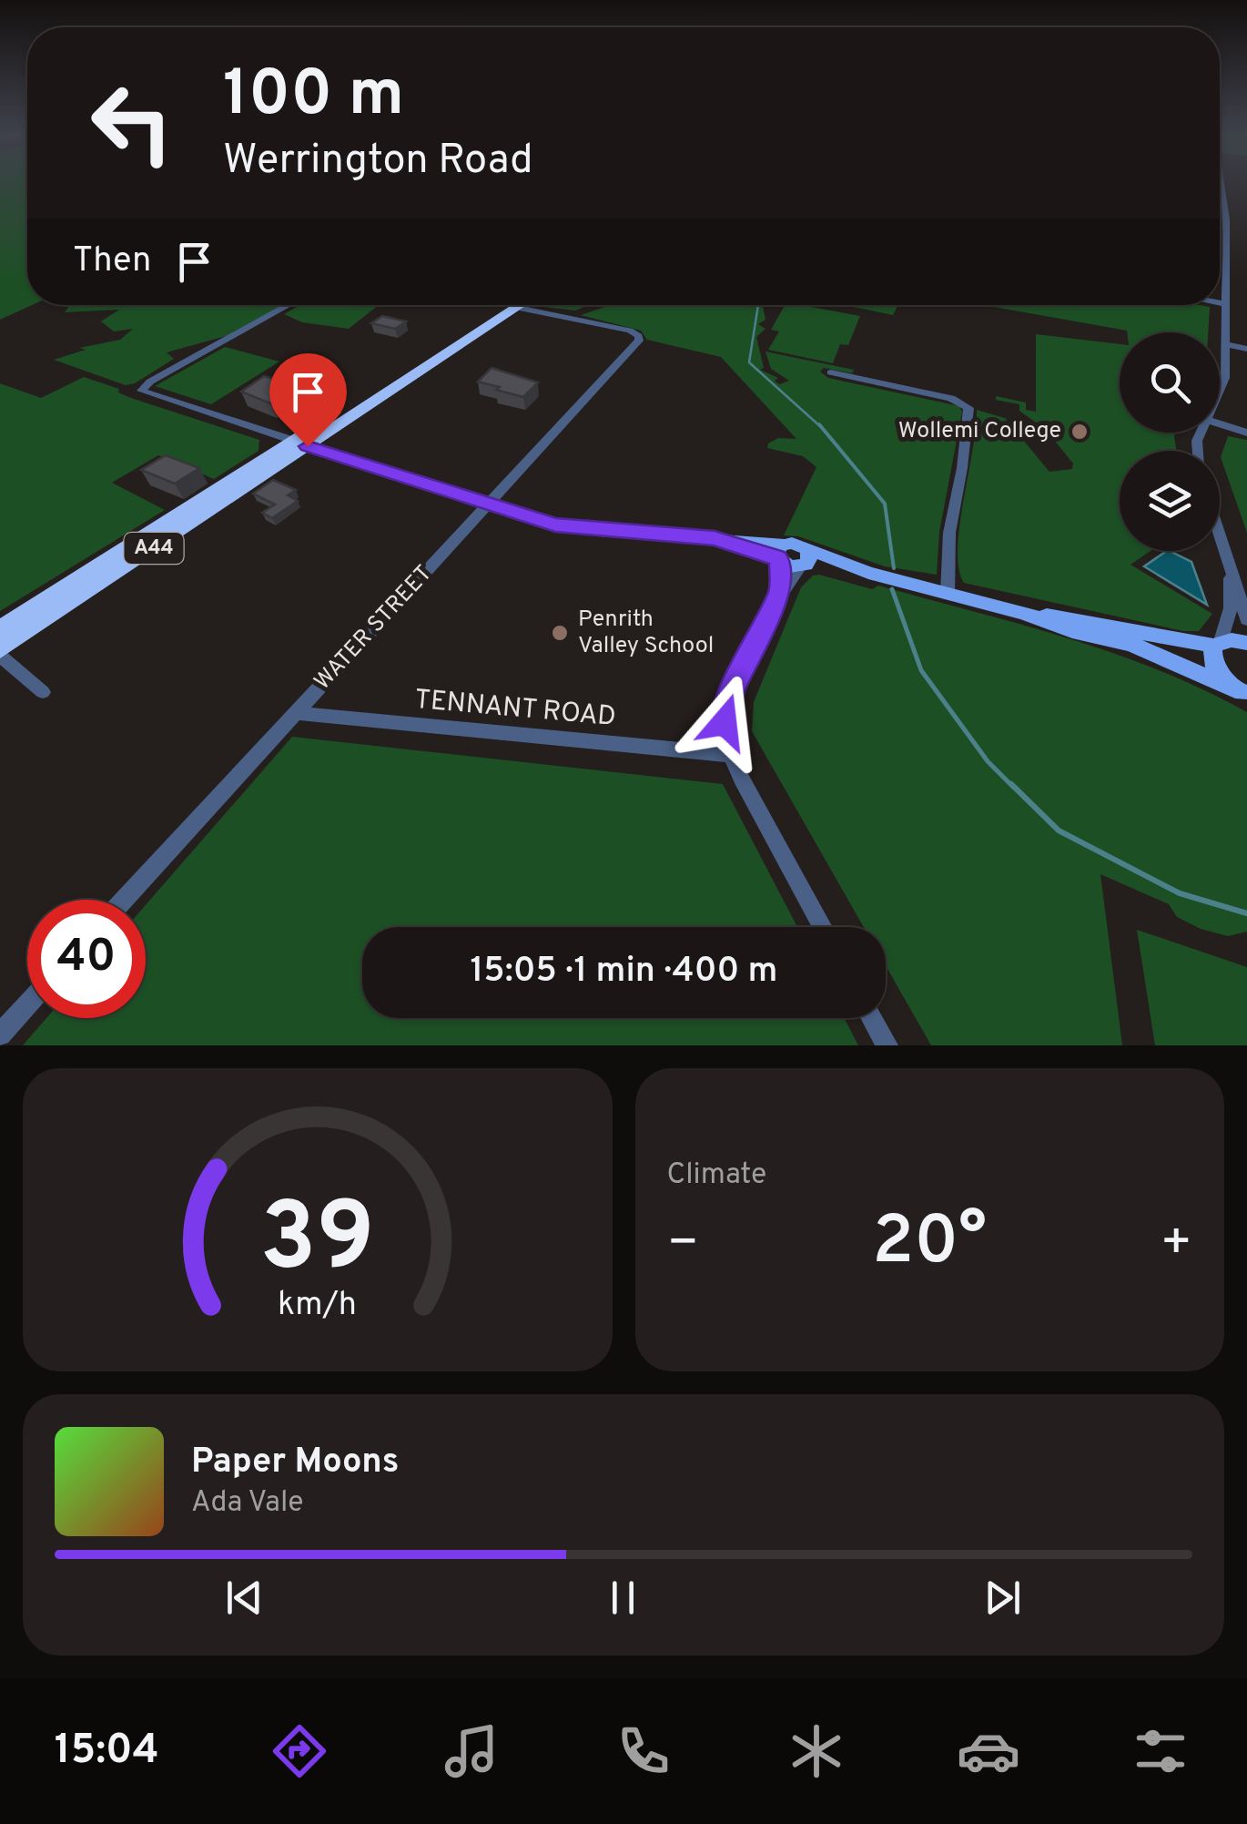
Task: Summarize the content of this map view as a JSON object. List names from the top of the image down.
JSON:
{
  "streets": {
    "highway": ["A44"],
    "street": ["WATER STREET", "TENNANT ROAD"]
  },
  "crossings": [
    ["WATER STREET", "TENNANT ROAD"]
  ],
  "places": ["Wollemi College", "Penrith Valley School"],
  "page": {
    "turn": ["100 m", "Werrington Road"],
    "then": "Then",
    "limit": "40",
    "trip": "15:05 · 1 min · 400 m",
    "tile": "Climate",
    "heat": ["−", "20°", "+"],
    "song": ["Paper Moons", "Ada Vale"],
    "tabs": "15:04",
    "gauge": ["39", "km/h"]
  }
}
